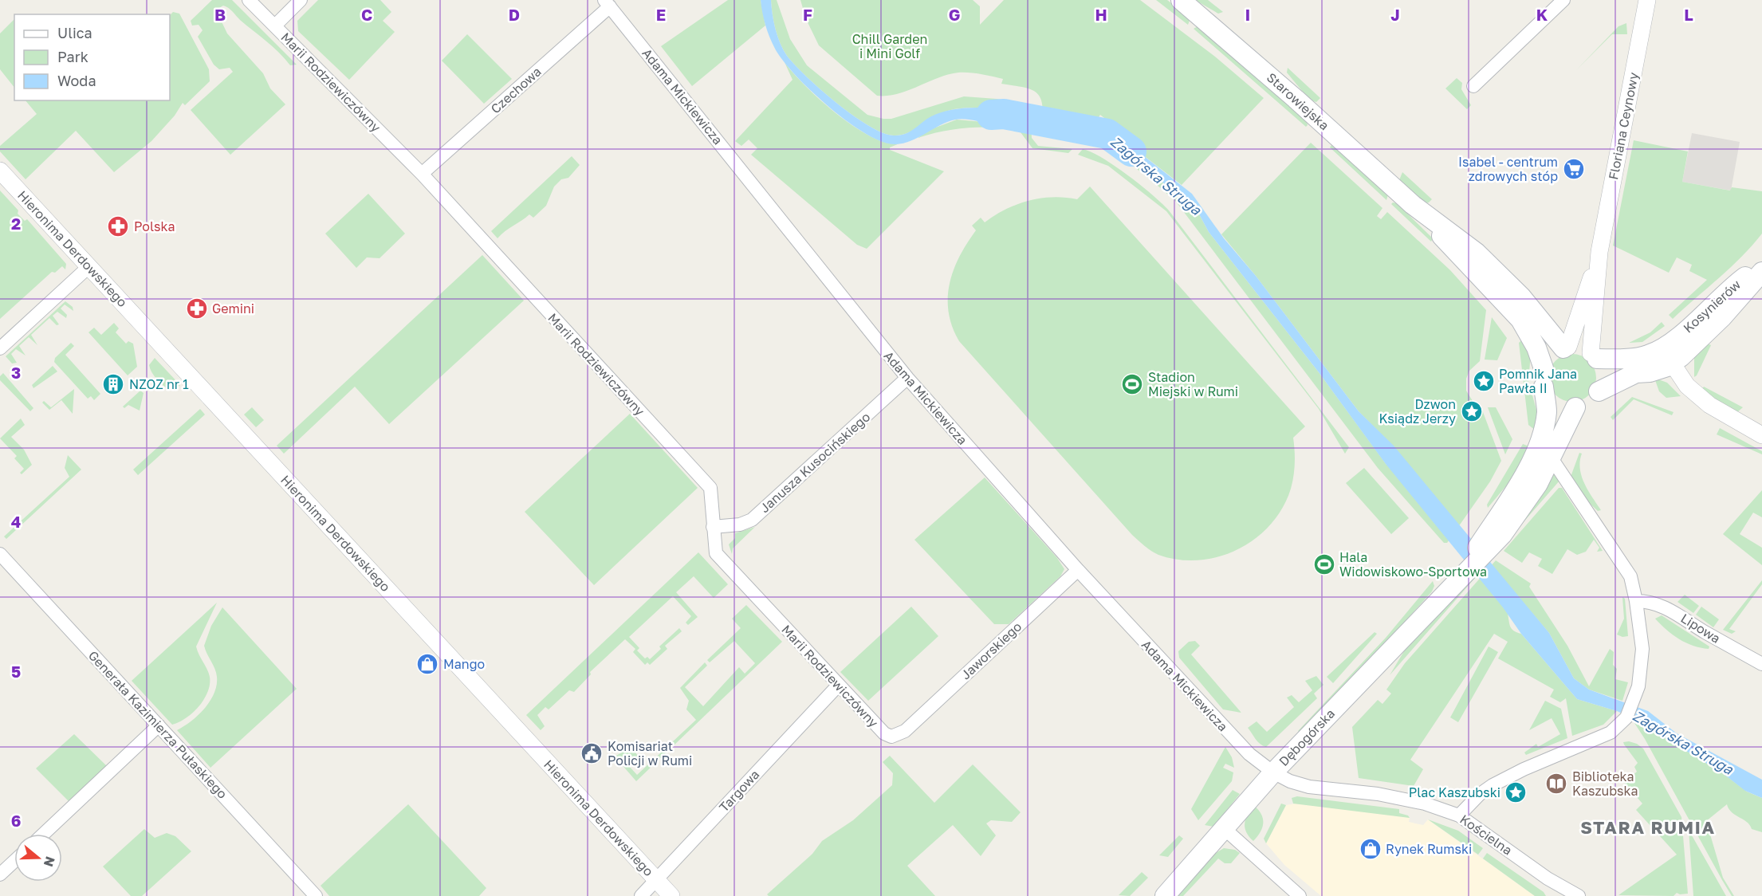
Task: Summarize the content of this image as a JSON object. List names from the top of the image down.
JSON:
{
  "streets": {
    "main road": ["Starowiejska", "Kosynierów", "Dębogórska"],
    "street": [
      "Marii Rodziewiczówny",
      "Czechowa",
      "Adama Mickiewicza",
      "Floriana Ceynowy",
      "Hieronima Derdowskiego",
      "Janusza Kusocińskiego",
      "Lipowa",
      "Jaworskiego",
      "Generała Kazimierza Pułaskiego",
      "Targowa",
      "Kościelna"
    ]
  },
  "crossings": [
    ["Marii Rodziewiczówny", "Czechowa"],
    ["Marii Rodziewiczówny", "Janusza Kusocińskiego"],
    ["Marii Rodziewiczówny", "Jaworskiego"],
    ["Marii Rodziewiczówny", "Targowa"],
    ["Czechowa", "Adama Mickiewicza"],
    ["Adama Mickiewicza", "Janusza Kusocińskiego"],
    ["Adama Mickiewicza", "Jaworskiego"],
    ["Adama Mickiewicza", "Dębogórska"],
    ["Adama Mickiewicza", "Kościelna"],
    ["Starowiejska", "Floriana Ceynowy"],
    ["Starowiejska", "Dębogórska"],
    ["Floriana Ceynowy", "Dębogórska"],
    ["Hieronima Derdowskiego", "Targowa"],
    ["Dębogórska", "Kościelna"]
  ],
  "districts": ["STARA RUMIA"],
  "water": ["Zagórska Struga"],
  "parks": ["Chill Garden i Mini Golf"],
  "places": {
    "supermarket": ["Isabel - centrum zdrowych stóp"],
    "pharmacy": ["Polska", "Gemini"],
    "place": ["Pomnik Jana Pawła II", "Dzwon Ksiądz Jerzy", "Plac Kaszubski"],
    "building": ["NZOZ nr 1"],
    "sports": ["Stadion Miejski w Rumi", "Hala Widowiskowo-Sportowa"],
    "shop": ["Mango", "Rynek Rumski"],
    "public building": ["Komisariat Policji w Rumi"],
    "library": ["Biblioteka Kaszubska"]
  },
  "legend": ["Ulica", "Park", "Woda"],
  "north": "right",
  "grid": {
    "columns": [
      "B",
      "C",
      "D",
      "E",
      "F",
      "G",
      "H",
      "I",
      "J",
      "K",
      "L"
    ],
    "rows": [
      "2",
      "3",
      "4",
      "5",
      "6"
    ]
  }
}
